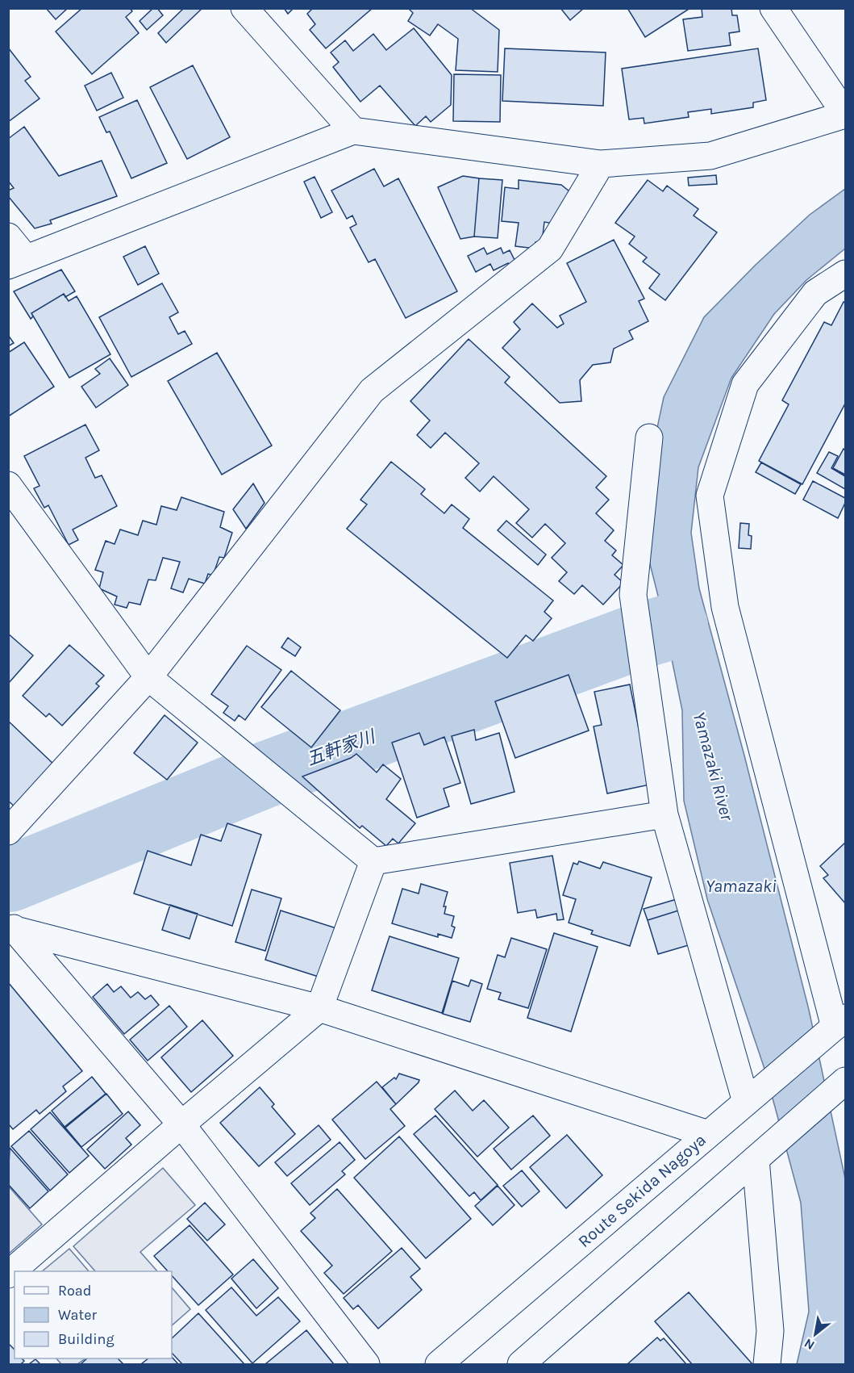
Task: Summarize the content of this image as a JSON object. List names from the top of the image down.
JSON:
{
  "streets": {
    "street": ["Route Sekida Nagoya"]
  },
  "water": ["五軒家川", "Yamazaki River", "Yamazaki"],
  "legend": ["Road", "Water", "Building"],
  "north": "bottom left"
}
